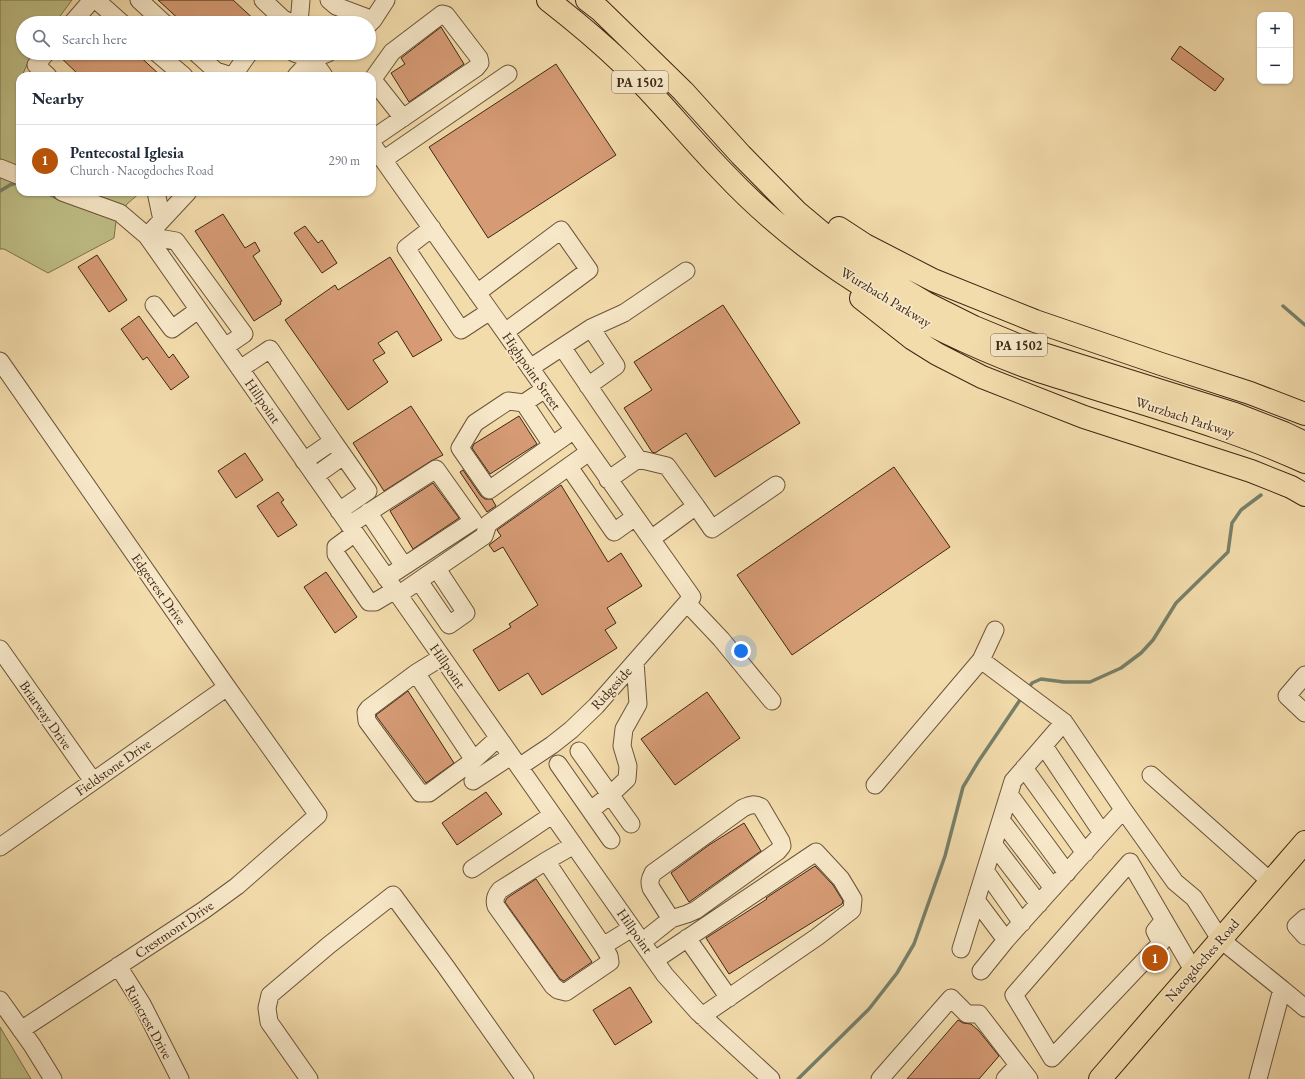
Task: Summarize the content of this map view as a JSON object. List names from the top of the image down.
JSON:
{
  "streets": {
    "main road": ["PA 1502", "Wurzbach Parkway", "Nacogdoches Road"],
    "street": [
      "Highpoint Street",
      "Hillpoint",
      "Edgecrest Drive",
      "Ridgeside",
      "Briarway Drive",
      "Fieldstone Drive",
      "Crestmont Drive",
      "Rimcrest Drive"
    ]
  },
  "crossings": [
    ["Highpoint Street", "Ridgeside"],
    ["Hillpoint", "Ridgeside"],
    ["Edgecrest Drive", "Fieldstone Drive"],
    ["Edgecrest Drive", "Crestmont Drive"],
    ["Briarway Drive", "Fieldstone Drive"],
    ["Crestmont Drive", "Rimcrest Drive"]
  ],
  "page": {
    "map_buttons": ["+", "−"],
    "search": "Search here",
    "heading": "Nearby",
    "list": [
      {
        "mark": "1",
        "name": "Pentecostal Iglesia",
        "note": "Church · Nacogdoches Road",
        "value": "290 m"
      }
    ],
    "pins": "1"
  }
}
